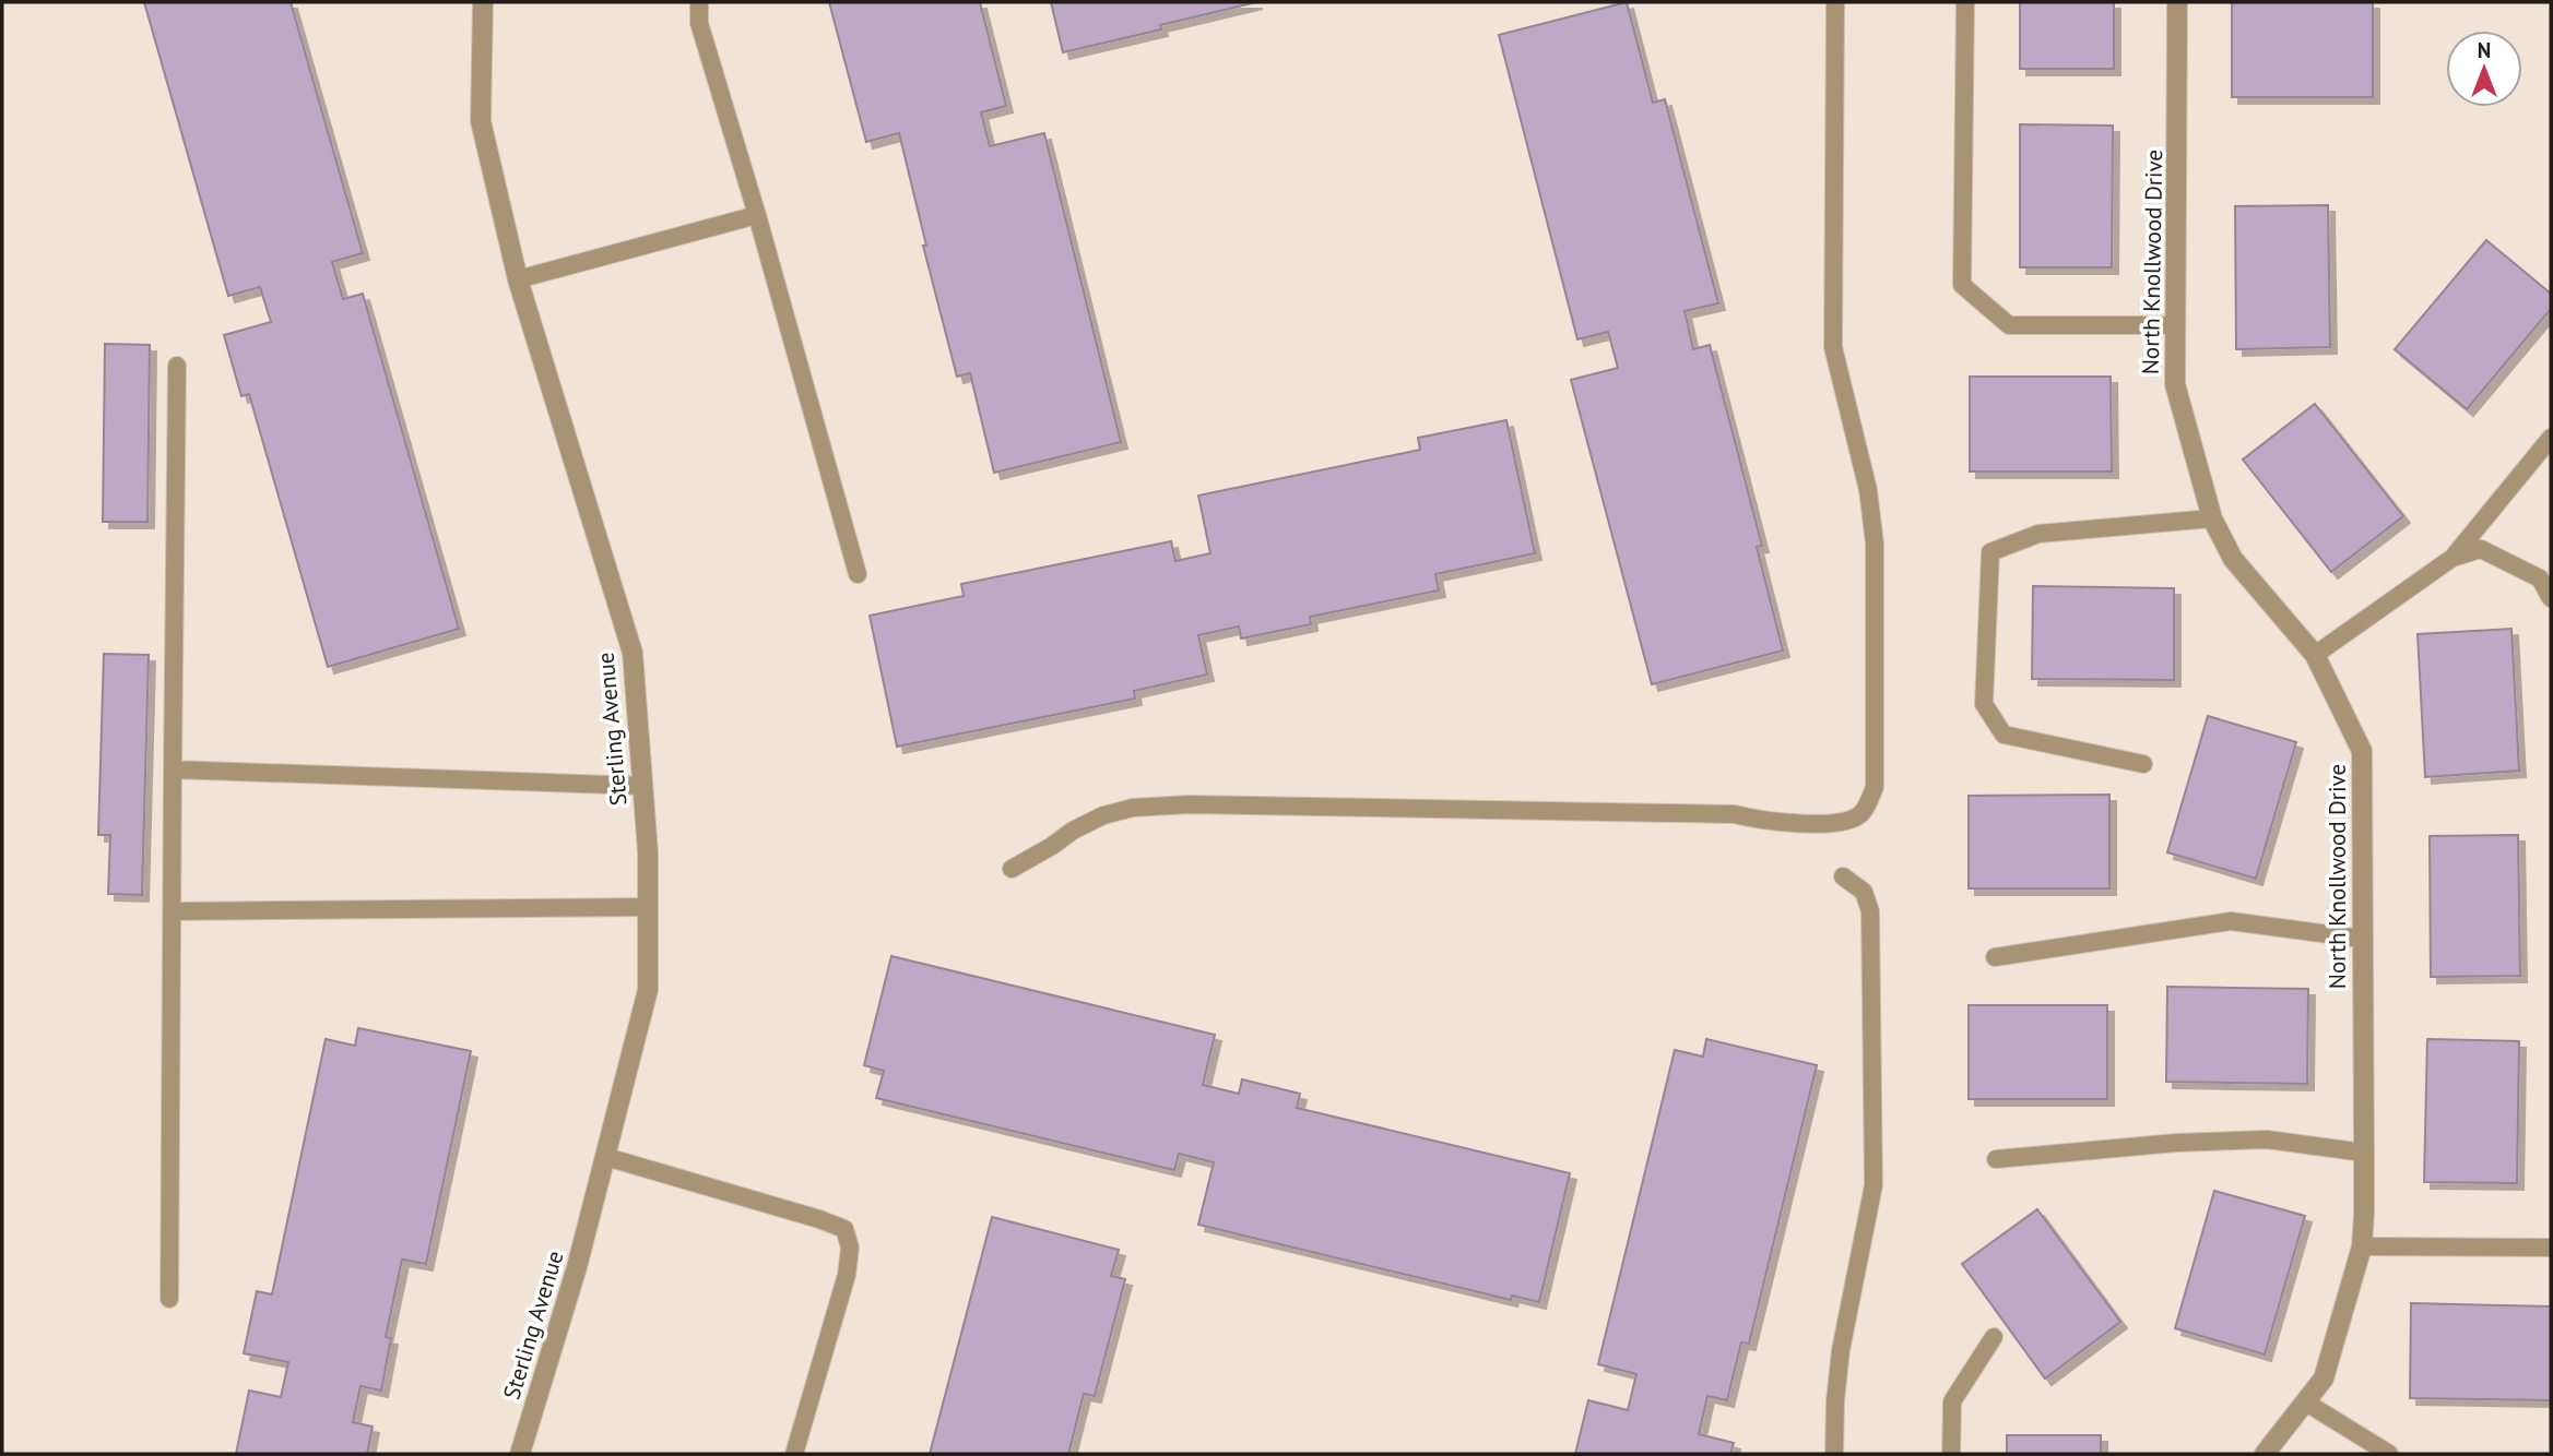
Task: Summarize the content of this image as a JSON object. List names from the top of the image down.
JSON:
{
  "streets": {
    "street": ["North Knollwood Drive", "Sterling Avenue"]
  },
  "north": "top"
}
